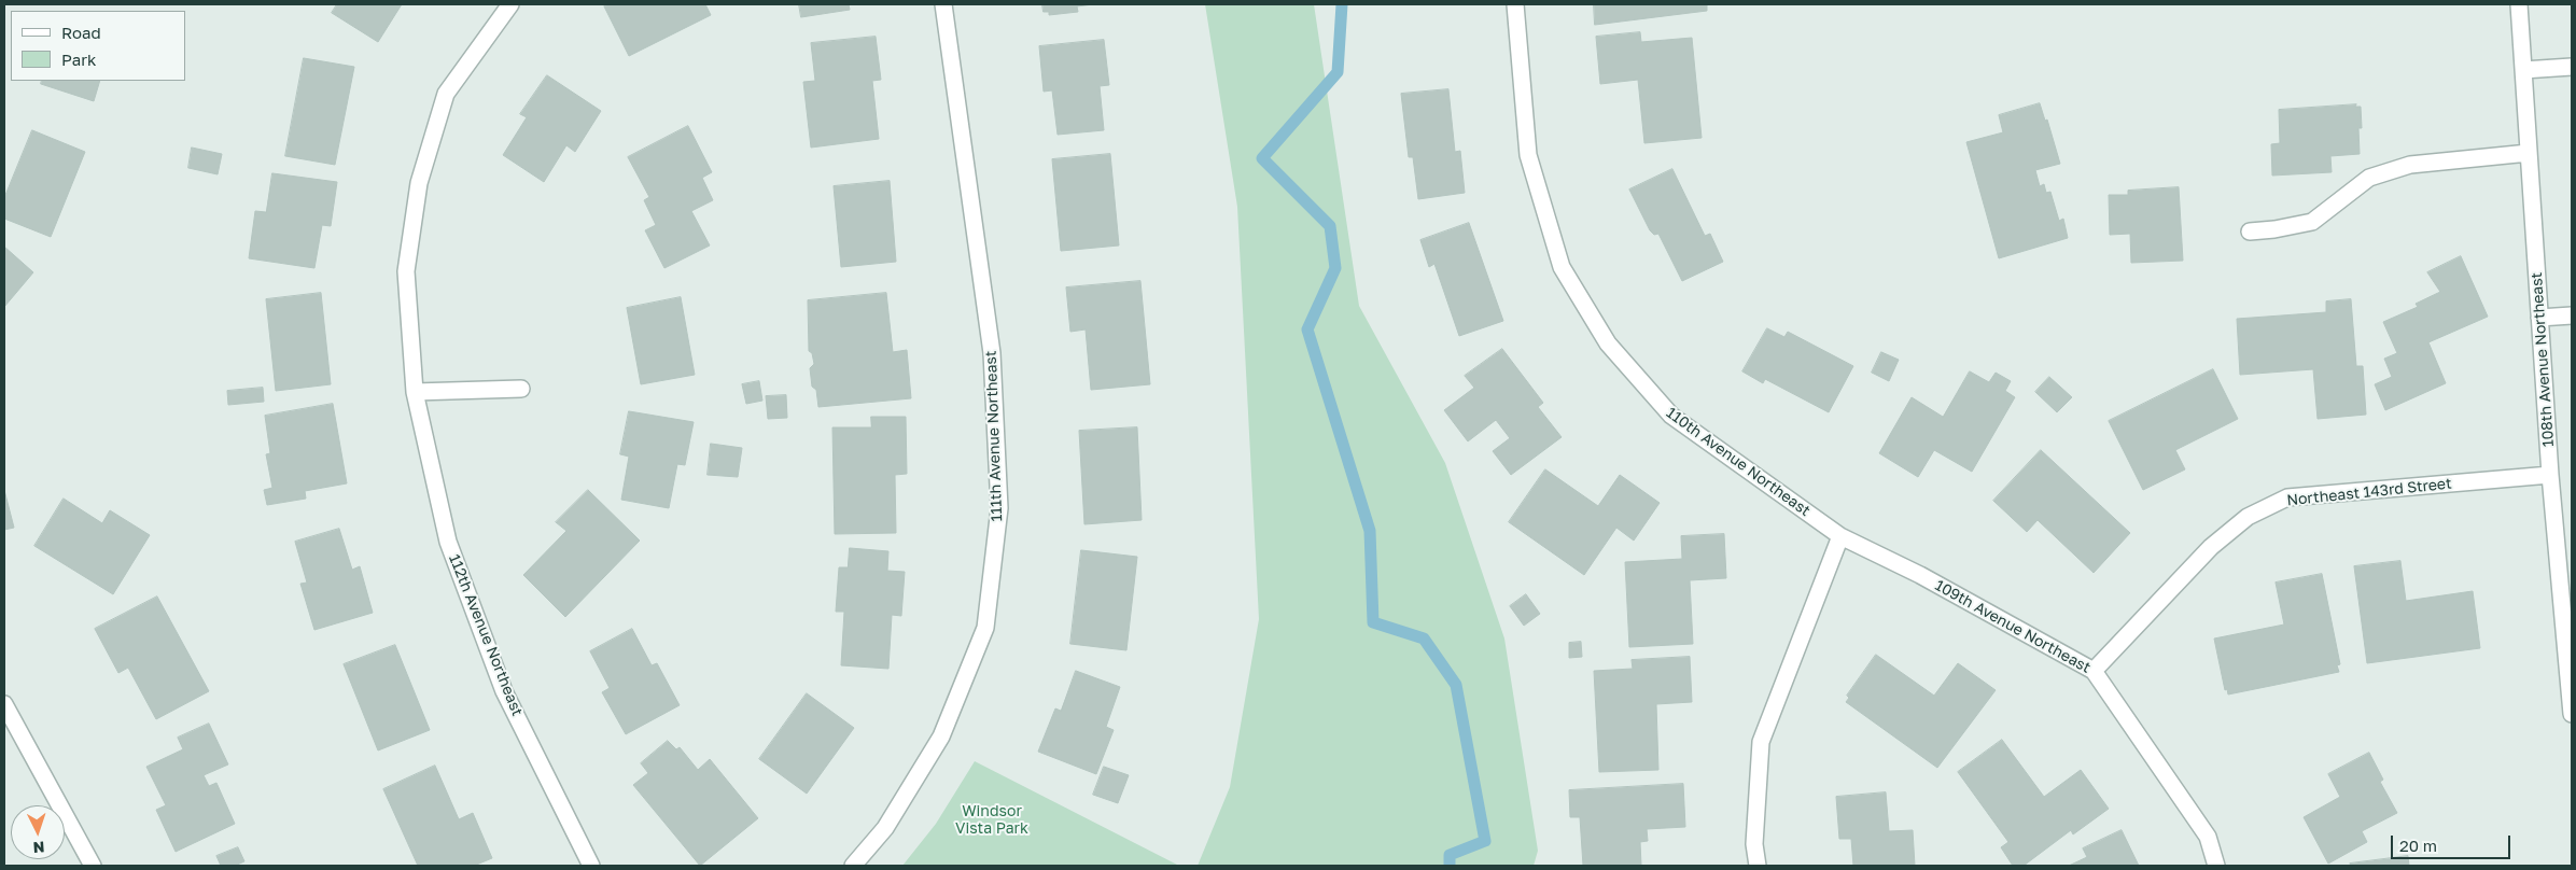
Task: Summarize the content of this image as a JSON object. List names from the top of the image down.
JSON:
{
  "streets": {
    "street": [
      "108th Avenue Northeast",
      "111th Avenue Northeast",
      "110th Avenue Northeast",
      "Northeast 143rd Street",
      "109th Avenue Northeast",
      "112th Avenue Northeast"
    ]
  },
  "crossings": [
    ["108th Avenue Northeast", "Northeast 143rd Street"],
    ["110th Avenue Northeast", "109th Avenue Northeast"],
    ["Northeast 143rd Street", "109th Avenue Northeast"]
  ],
  "parks": ["Windsor Vista Park"],
  "legend": ["Road", "Park"],
  "scale_bar": "20 m",
  "north": "bottom"
}
